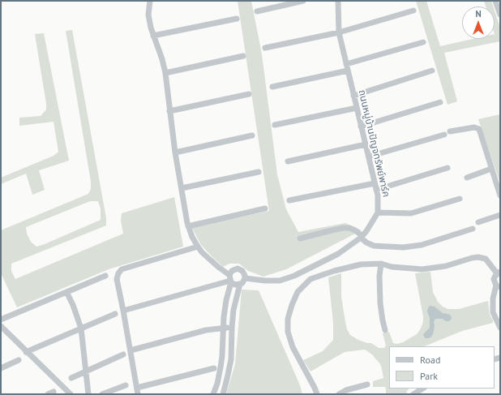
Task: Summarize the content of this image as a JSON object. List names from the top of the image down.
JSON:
{
  "streets": {
    "street": ["ถนนหมู่บ้านปัญจทรัพย์พาร์ค"]
  },
  "legend": ["Road", "Park"],
  "north": "top"
}
